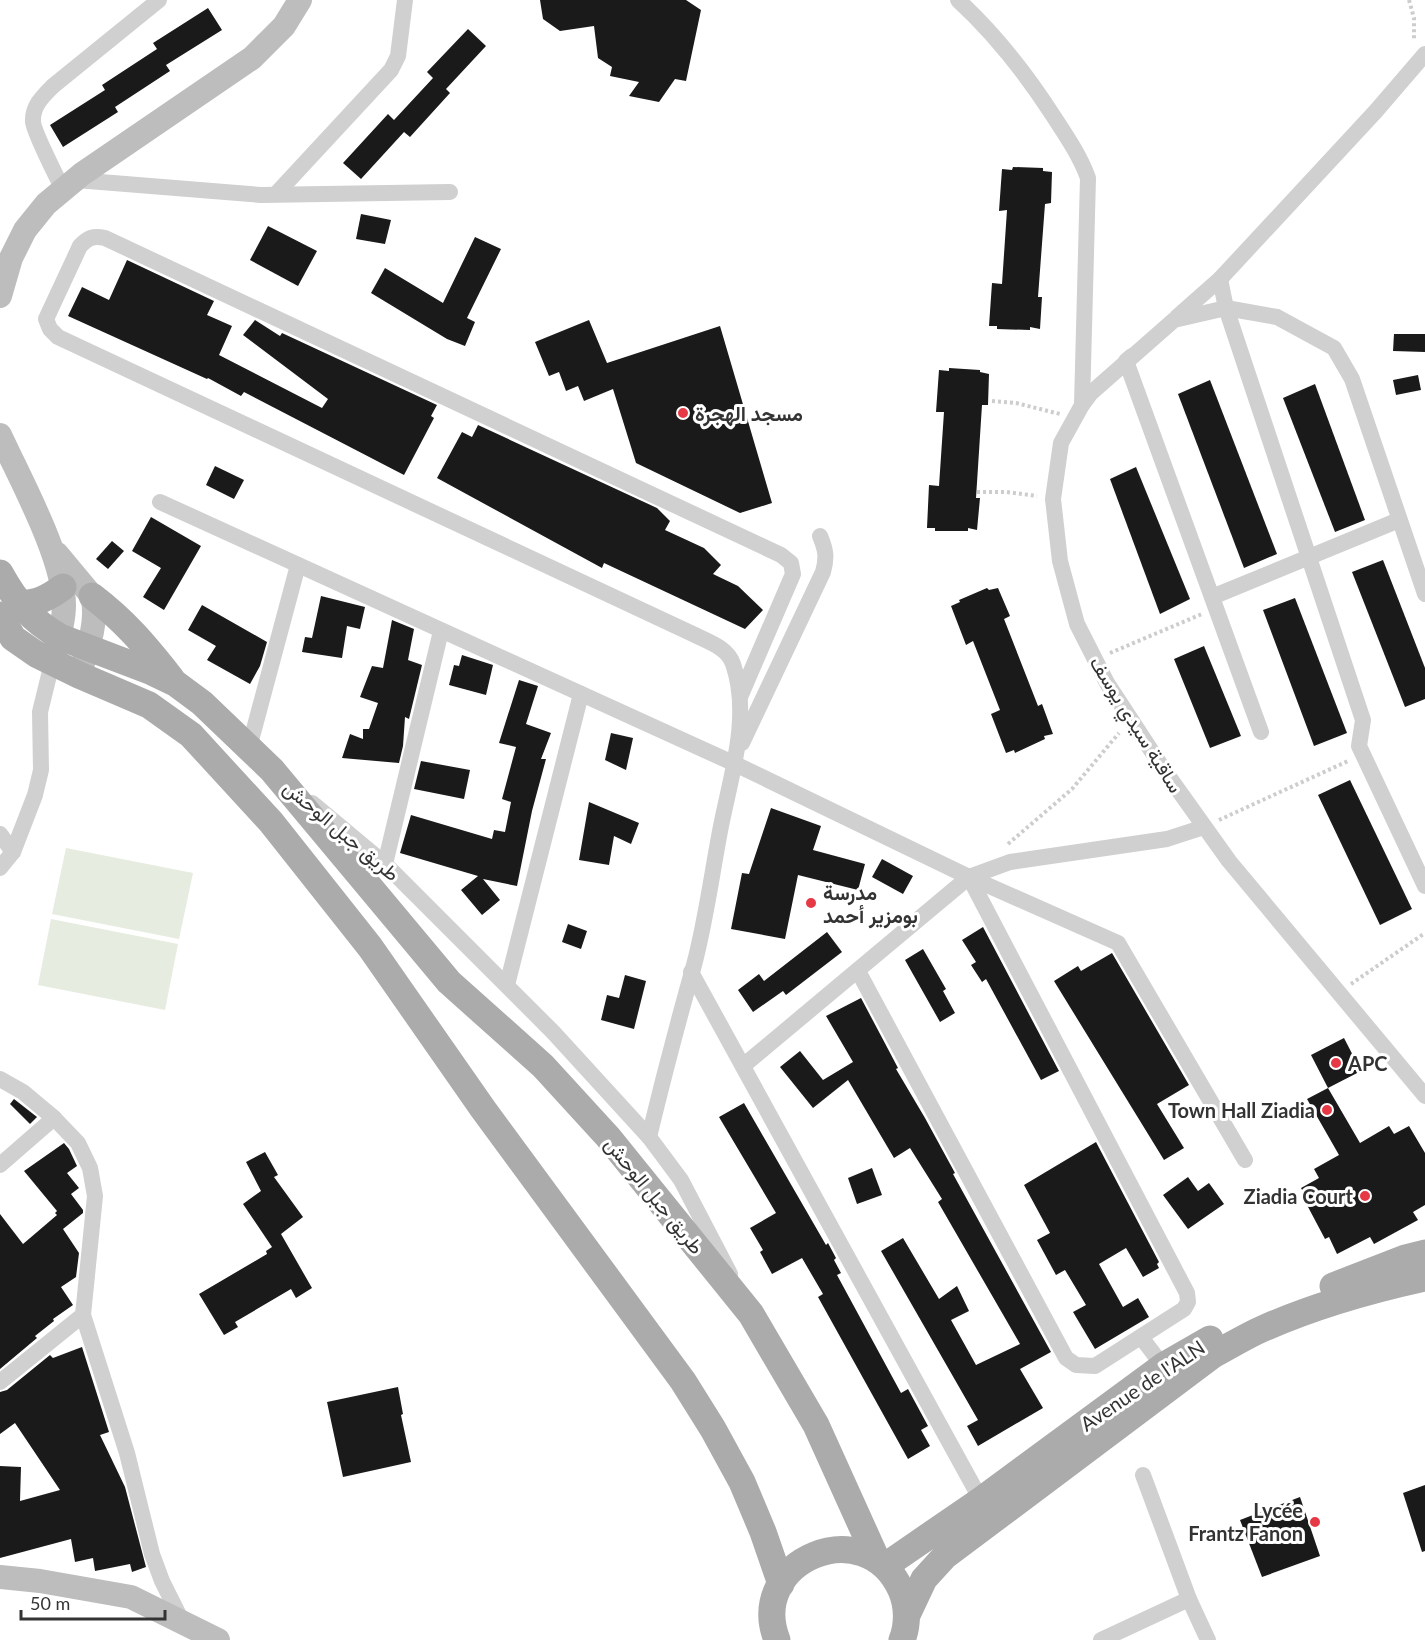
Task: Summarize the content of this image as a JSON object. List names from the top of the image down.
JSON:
{
  "streets": {
    "main road": ["طريق جبل الوحش", "Avenue de l'ALN"],
    "street": ["ساقية سيدي يوسف"]
  },
  "crossings": [
    ["طريق جبل الوحش", "Avenue de l'ALN"]
  ],
  "places": [
    "مسجد الهجرة",
    "مدرسة بومزير أحمد",
    "APC",
    "Town Hall Ziadia",
    "Ziadia Court",
    "Lycée Frantz Fanon"
  ],
  "scale_bar": "50 m"
}
